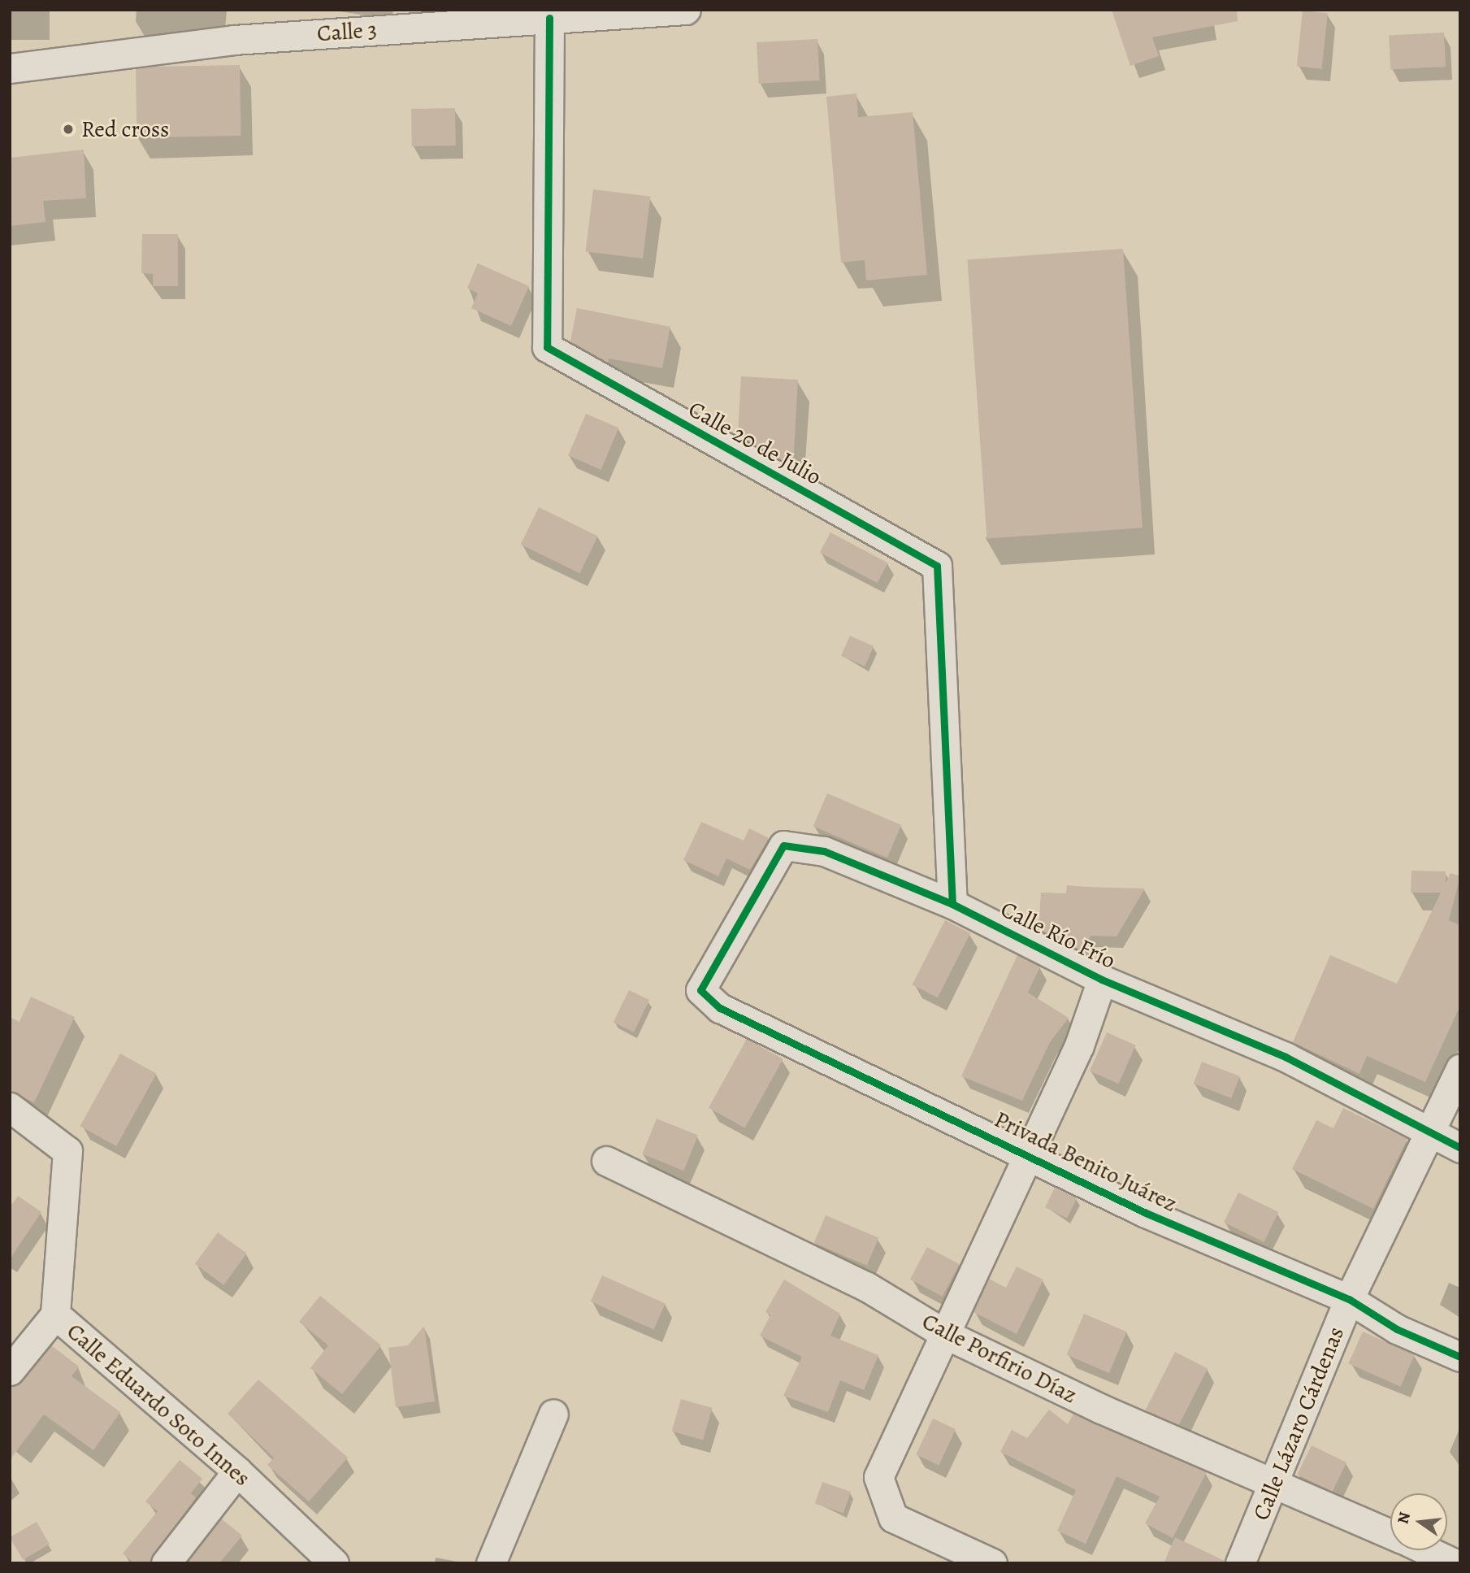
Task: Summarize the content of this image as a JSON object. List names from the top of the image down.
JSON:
{
  "streets": {
    "street": [
      "Calle 3",
      "Calle 20 de Julio",
      "Calle Río Frío",
      "Privada Benito Juárez",
      "Calle Porfirio Díaz",
      "Calle Eduardo Soto Innes",
      "Calle Lázaro Cárdenas"
    ]
  },
  "crossings": [
    ["Calle 3", "Calle 20 de Julio"],
    ["Calle 20 de Julio", "Calle Río Frío"],
    ["Calle Río Frío", "Privada Benito Juárez"],
    ["Calle Río Frío", "Calle Lázaro Cárdenas"],
    ["Privada Benito Juárez", "Calle Lázaro Cárdenas"],
    ["Calle Porfirio Díaz", "Calle Lázaro Cárdenas"]
  ],
  "places": ["Red cross"],
  "north": "left"
}
